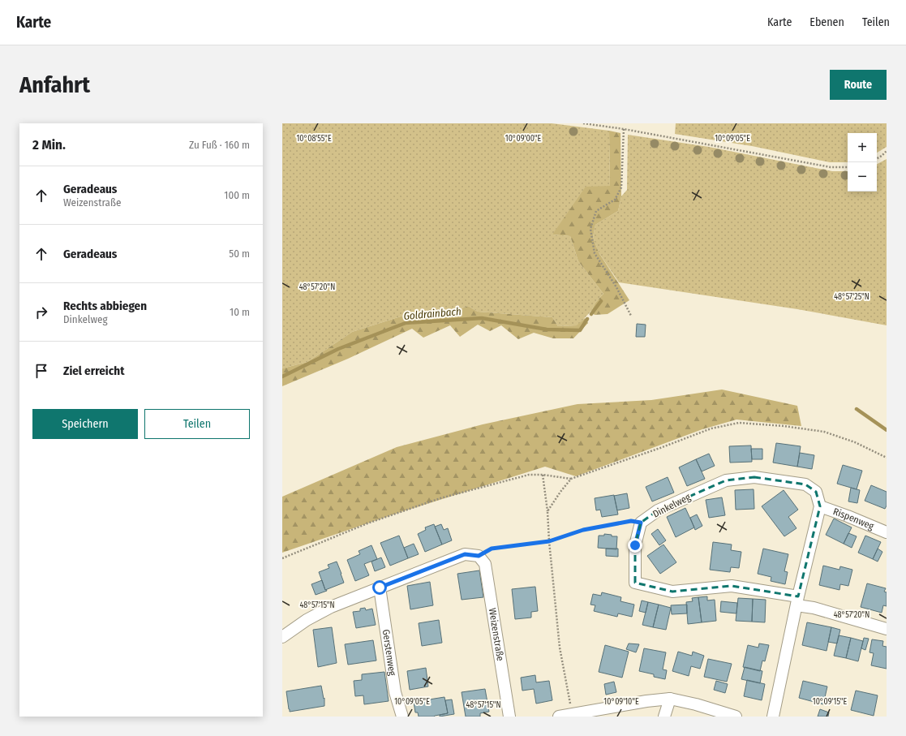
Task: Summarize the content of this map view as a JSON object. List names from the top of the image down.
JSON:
{
  "streets": {
    "street": [
      "Dinkelweg",
      "Rispenweg",
      "Weizenstraße",
      "Gerstenweg"
    ]
  },
  "crossings": [
    ["Dinkelweg", "Rispenweg"]
  ],
  "water": ["Goldrainbach"],
  "page": {
    "header": "Karte",
    "nav": ["Karte", "Ebenen", "Teilen"],
    "buttons": [
      "Route",
      ["Speichern", "Teilen"]
    ],
    "title": "Anfahrt",
    "heading": ["2 Min.", "Zu Fuß · 160 m"],
    "map_buttons": ["+", "−"],
    "list": [
      ["Geradeaus", "Weizenstraße", "100 m"],
      ["Geradeaus", "50 m"],
      ["Rechts abbiegen", "Dinkelweg", "10 m"],
      "Ziel erreicht"
    ]
  },
  "coordinates": [
    "10°08'55\"E",
    "10°09'00\"E",
    "10°09'05\"E",
    "48°57'20\"N",
    "48°57'25\"N",
    "48°57'15\"N",
    "10°09'10\"E",
    "10°09'15\"E"
  ]
}
